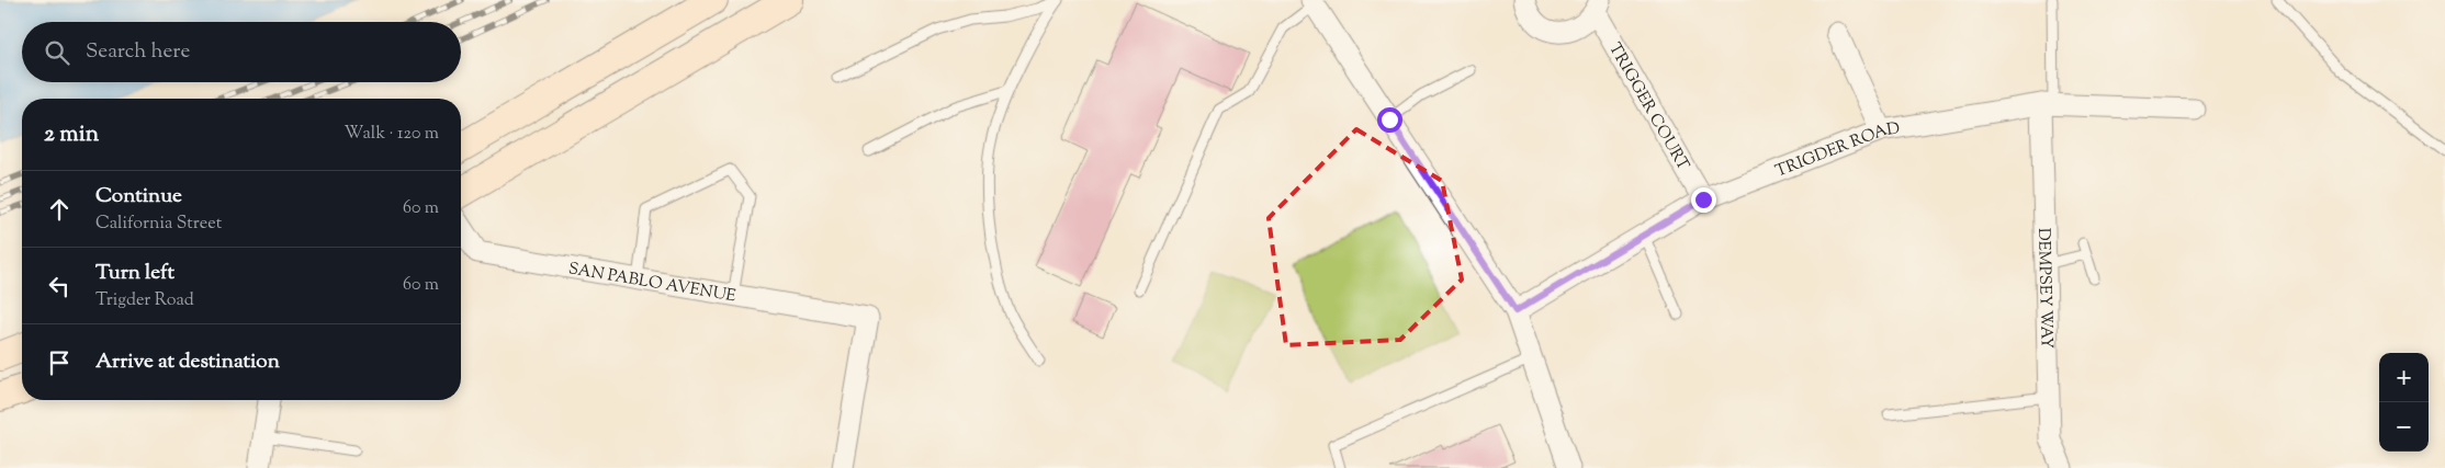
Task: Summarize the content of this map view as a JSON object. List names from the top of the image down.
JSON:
{
  "streets": {
    "street": [
      "TRIGGER COURT",
      "TRIGDER ROAD",
      "SAN PABLO AVENUE",
      "DEMPSEY WAY"
    ]
  },
  "crossings": [
    ["TRIGGER COURT", "TRIGDER ROAD"],
    ["TRIGDER ROAD", "DEMPSEY WAY"]
  ],
  "page": {
    "search": "Search here",
    "heading": ["2 min", "Walk · 120 m"],
    "list": [
      ["Continue", "California Street", "60 m"],
      ["Turn left", "Trigder Road", "60 m"],
      "Arrive at destination"
    ],
    "map_buttons": ["+", "−"]
  }
}
